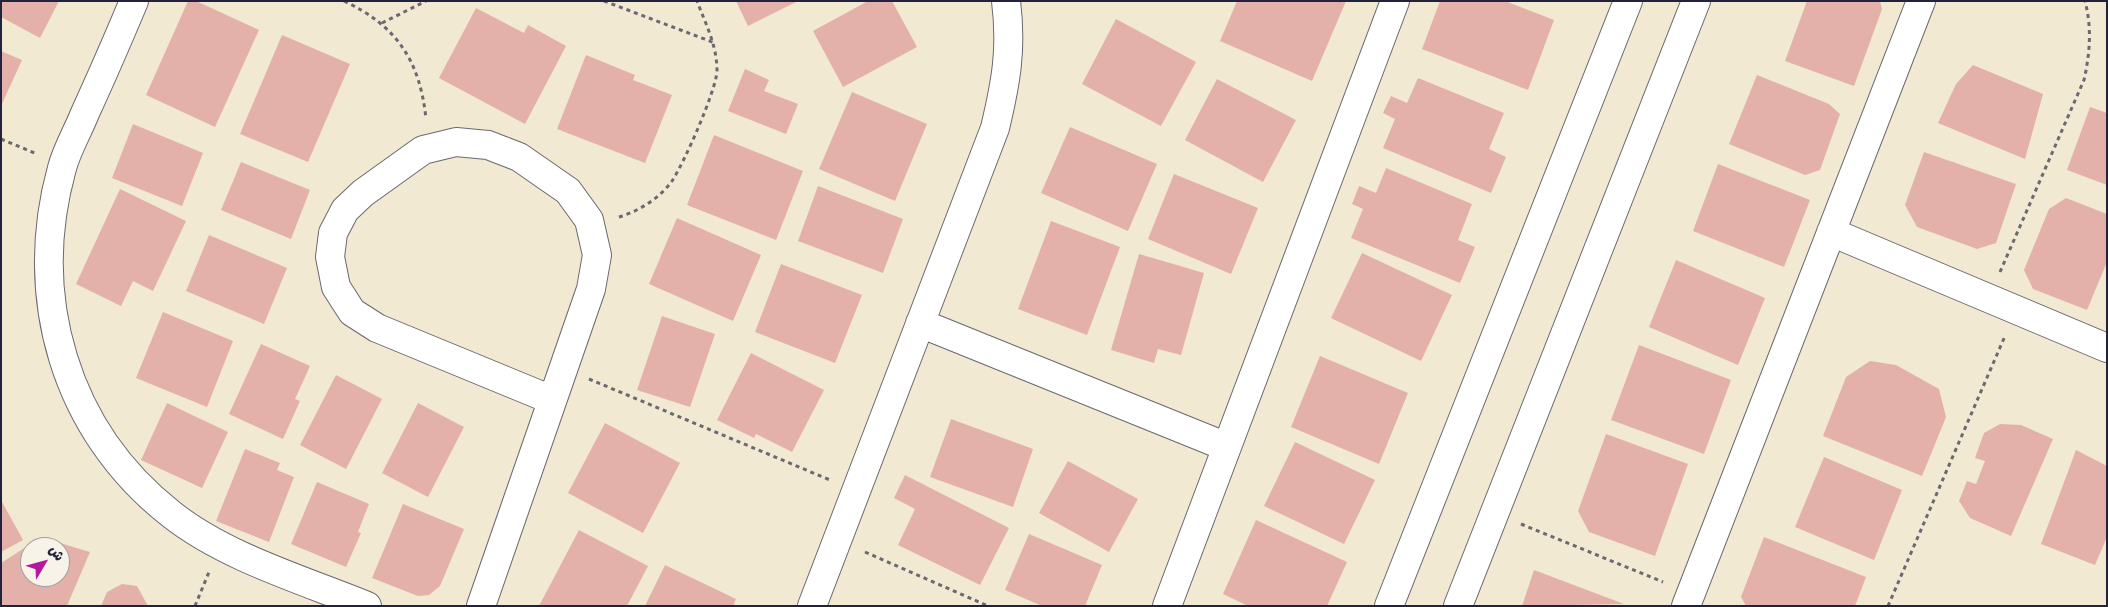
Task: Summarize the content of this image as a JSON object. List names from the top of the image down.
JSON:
{
  "north": "top right"
}
